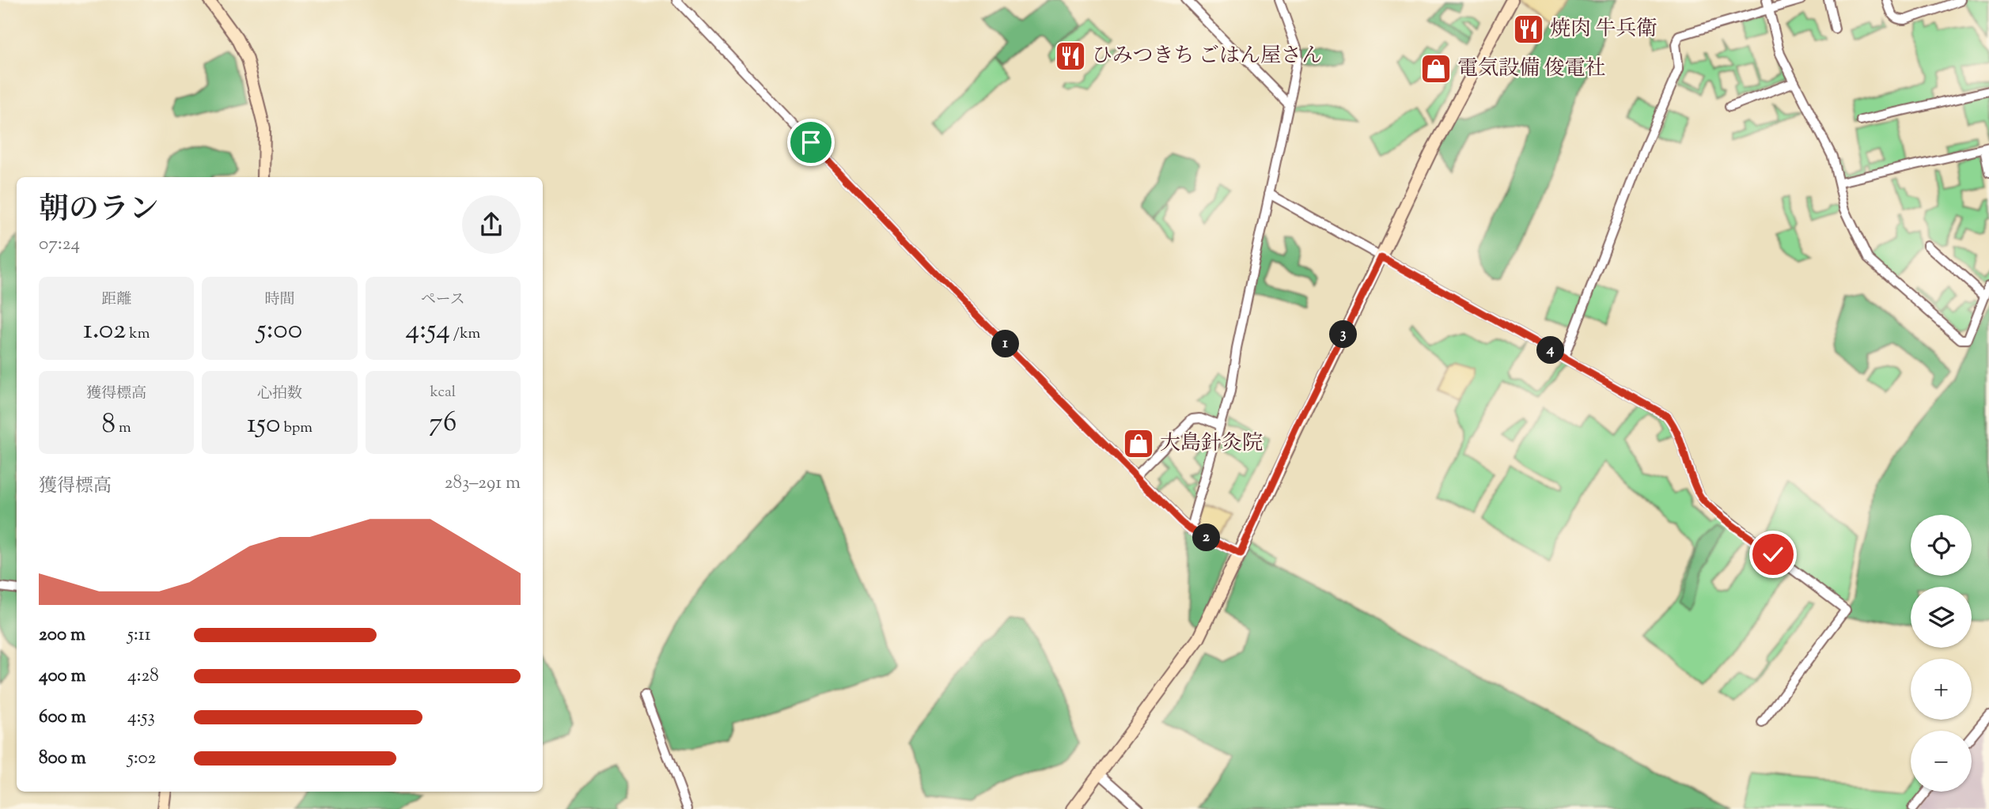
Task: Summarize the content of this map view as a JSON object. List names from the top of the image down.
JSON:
{
  "places": {
    "restaurant": ["焼肉 牛兵衛", "ひみつきち ごはん屋さん"],
    "shop": ["電気設備 俊電社", "大島針灸院"]
  },
  "page": {
    "heading": ["朝のラン", "07:24"],
    "stats": [
      ["距離", "1.02 km"],
      ["時間", "5:00"],
      ["ペース", "4:54 /km"],
      ["獲得標高", "8 m"],
      ["心拍数", "150 bpm"],
      ["kcal", "76"]
    ],
    "pins": [
      "3",
      "1",
      "4",
      "2"
    ],
    "chart": ["獲得標高", "283–291 m"],
    "map_buttons": ["+", "−"],
    "list": [
      {
        "name": "200 m",
        "note": "5:11"
      },
      {
        "name": "400 m",
        "note": "4:28"
      },
      {
        "name": "600 m",
        "note": "4:53"
      },
      {
        "name": "800 m",
        "note": "5:02"
      }
    ]
  }
}
